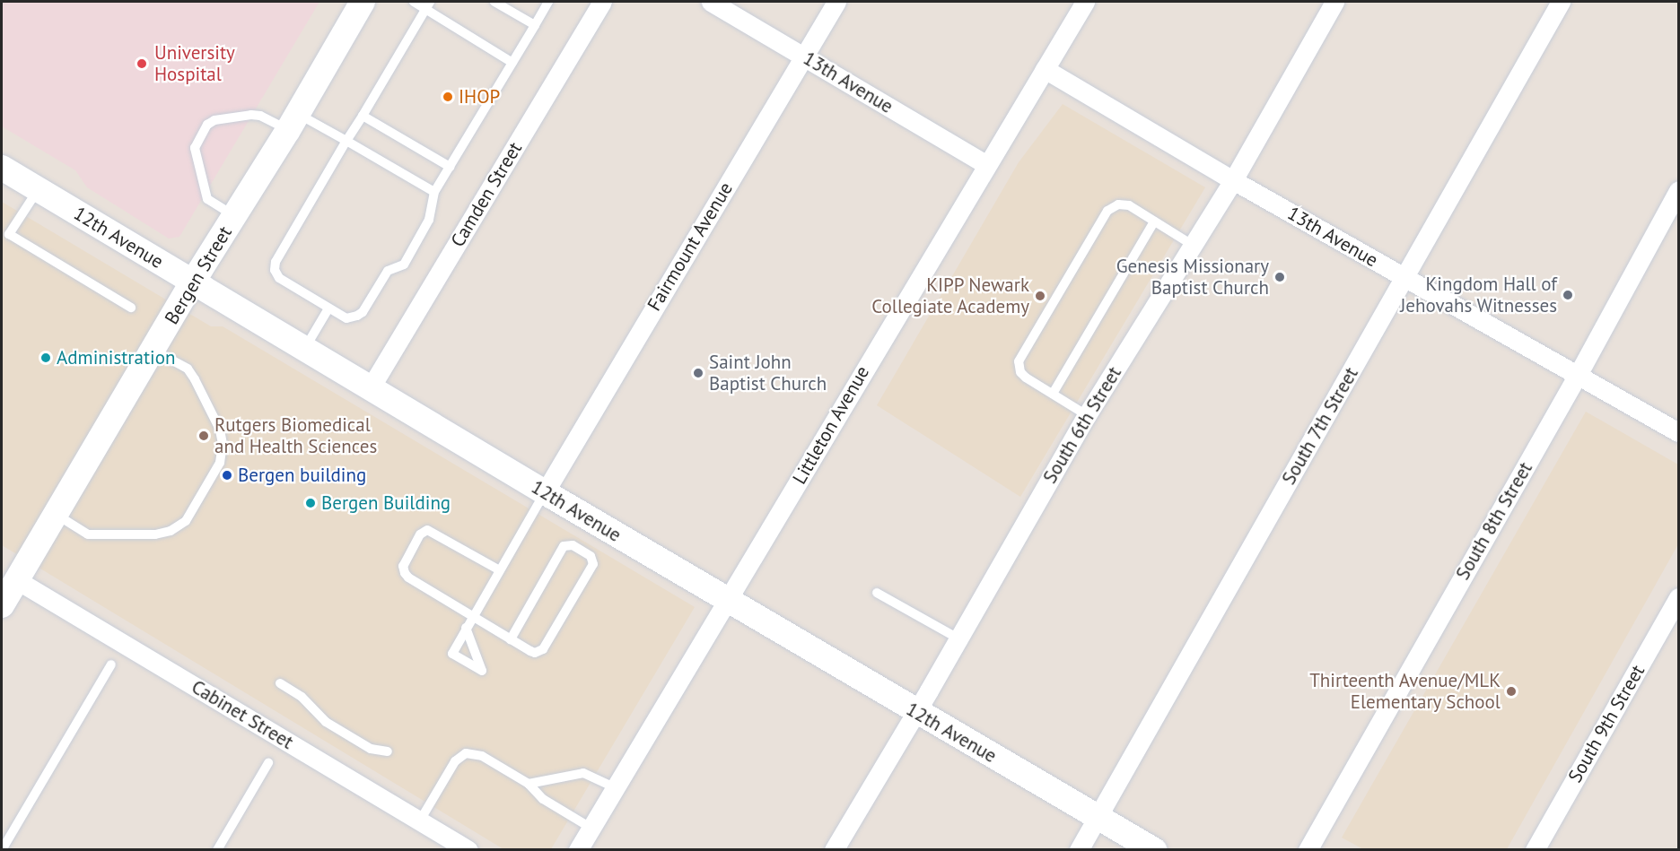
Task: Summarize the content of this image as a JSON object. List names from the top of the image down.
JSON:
{
  "streets": {
    "street": [
      "13th Avenue",
      "Camden Street",
      "12th Avenue",
      "Fairmount Avenue",
      "Bergen Street",
      "Littleton Avenue",
      "South 6th Street",
      "South 7th Street",
      "South 8th Street",
      "Cabinet Street",
      "South 9th Street"
    ]
  },
  "crossings": [
    ["13th Avenue", "Fairmount Avenue"],
    ["13th Avenue", "Littleton Avenue"],
    ["13th Avenue", "South 6th Street"],
    ["13th Avenue", "South 7th Street"],
    ["13th Avenue", "South 8th Street"],
    ["Camden Street", "12th Avenue"],
    ["12th Avenue", "Fairmount Avenue"],
    ["12th Avenue", "Bergen Street"],
    ["12th Avenue", "Littleton Avenue"],
    ["12th Avenue", "South 6th Street"],
    ["12th Avenue", "South 7th Street"],
    ["Bergen Street", "Cabinet Street"]
  ],
  "places": [
    "University Hospital",
    "IHOP",
    "Genesis Missionary Baptist Church",
    "Kingdom Hall of Jehovahs Witnesses",
    "KIPP Newark Collegiate Academy",
    "Administration",
    "Saint John Baptist Church",
    "Rutgers Biomedical and Health Sciences",
    "Bergen building",
    "Bergen Building",
    "Thirteenth Avenue/MLK Elementary School"
  ]
}
